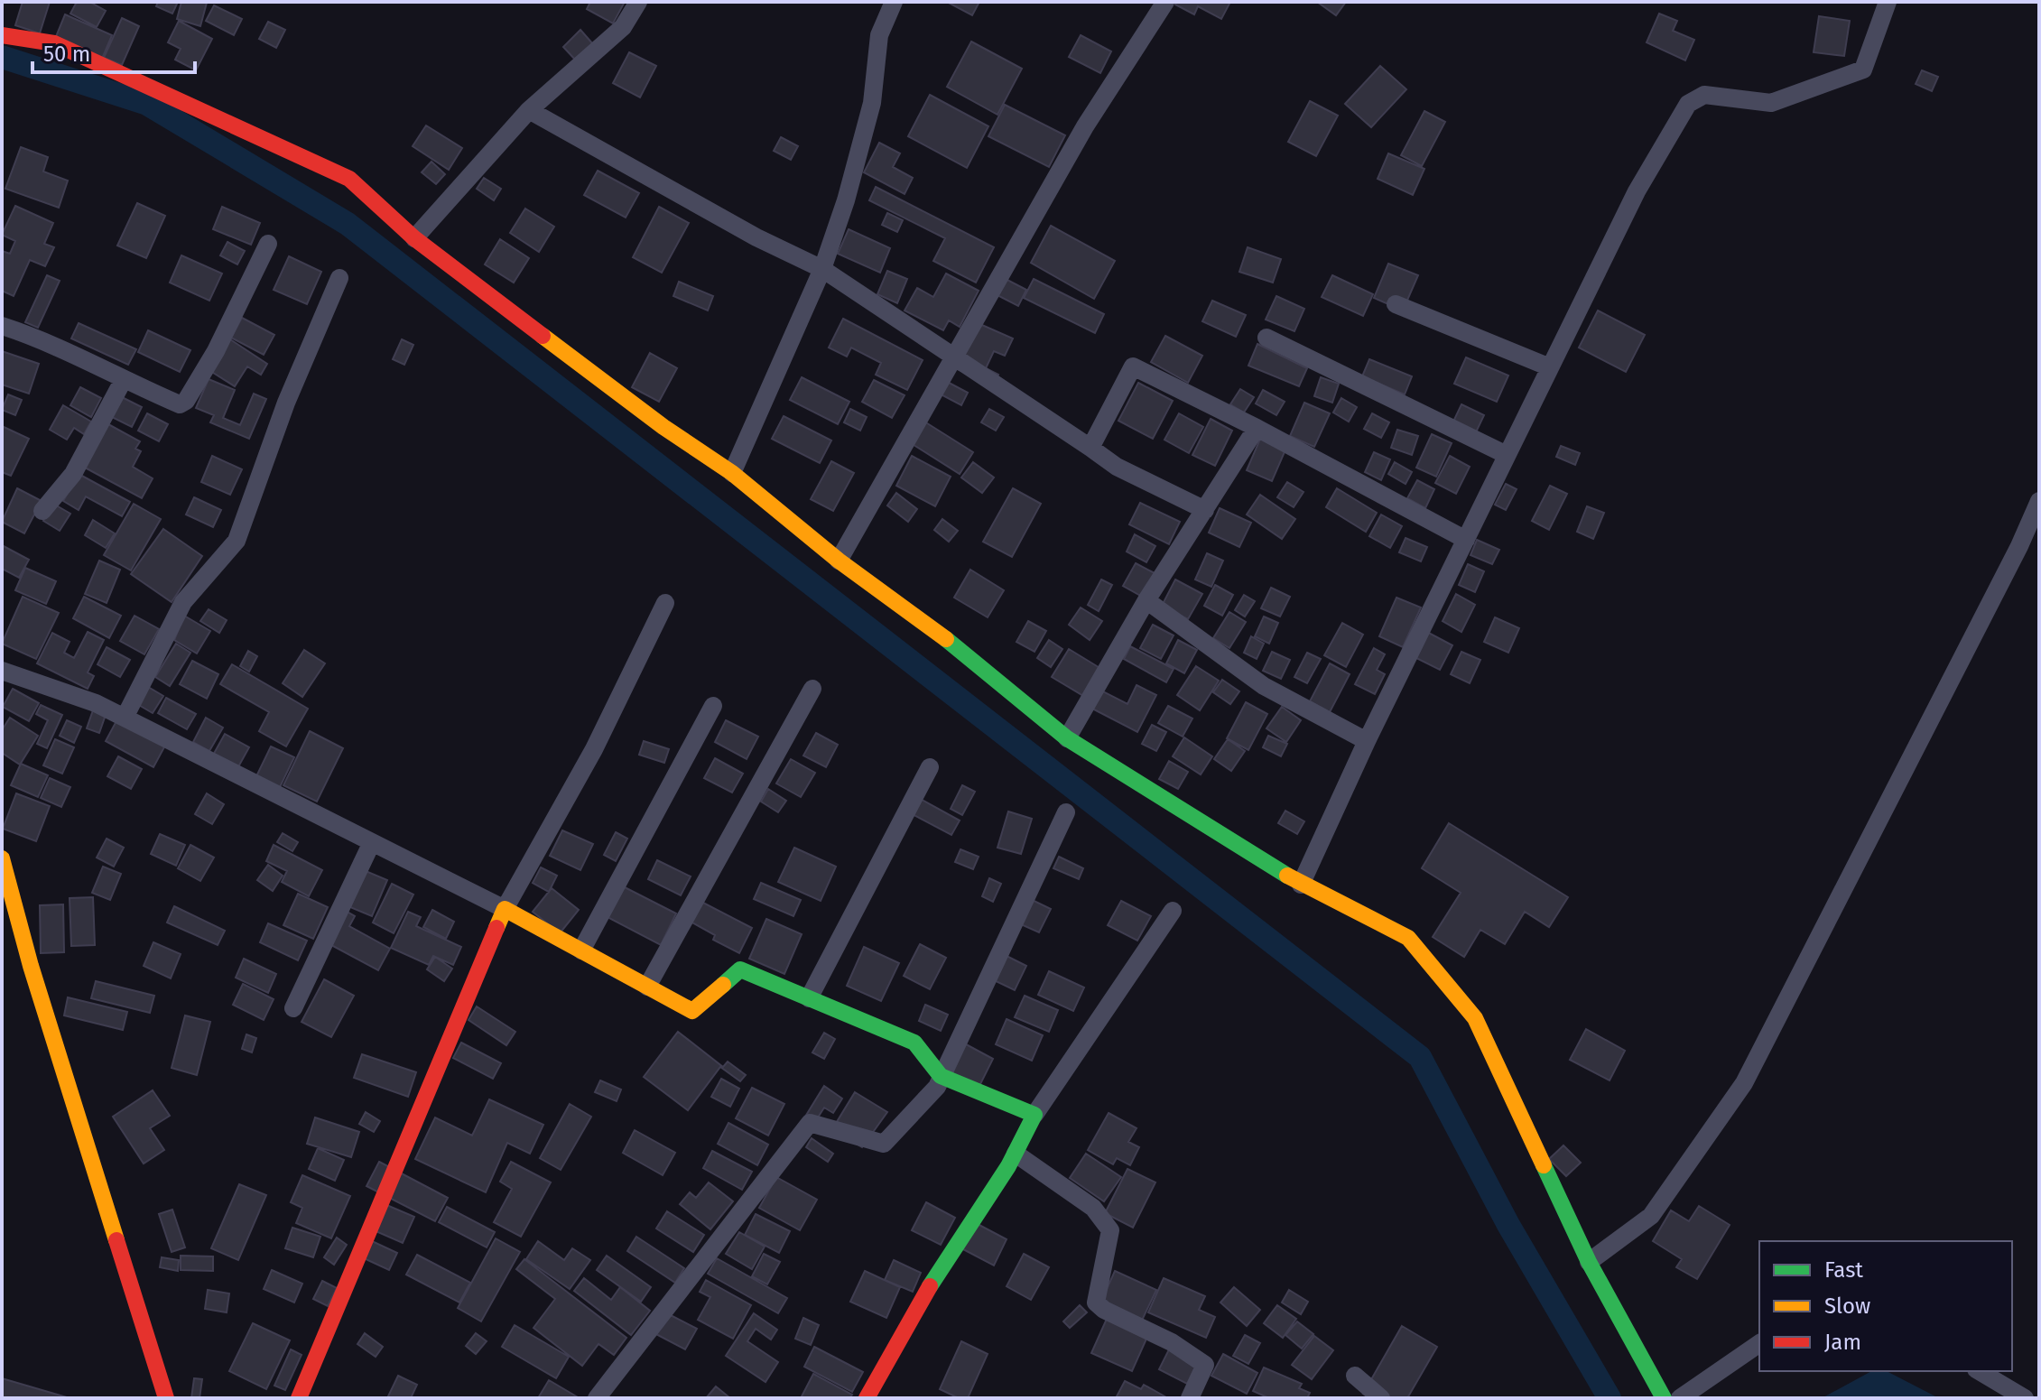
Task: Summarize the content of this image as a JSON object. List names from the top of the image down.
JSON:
{
  "legend": ["Fast", "Slow", "Jam"],
  "scale_bar": "50 m"
}
